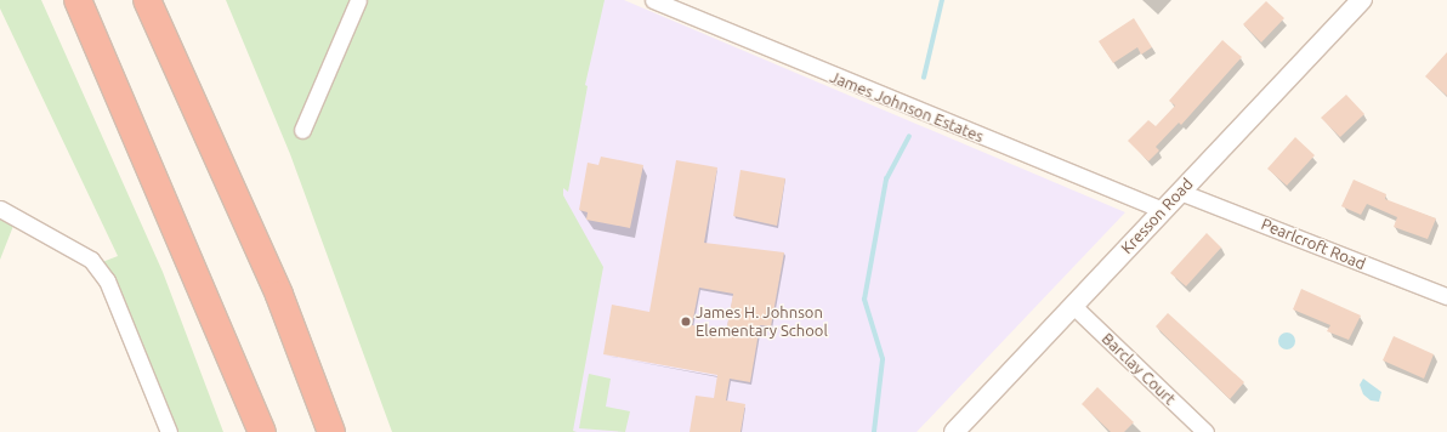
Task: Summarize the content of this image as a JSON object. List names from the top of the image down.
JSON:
{
  "streets": {
    "street": [
      "James Johnson Estates",
      "Kresson Road",
      "Pearlcroft Road",
      "Barclay Court"
    ]
  },
  "crossings": [
    ["James Johnson Estates", "Kresson Road"],
    ["Kresson Road", "Pearlcroft Road"],
    ["Kresson Road", "Barclay Court"]
  ],
  "places": ["James H. Johnson Elementary School"]
}
